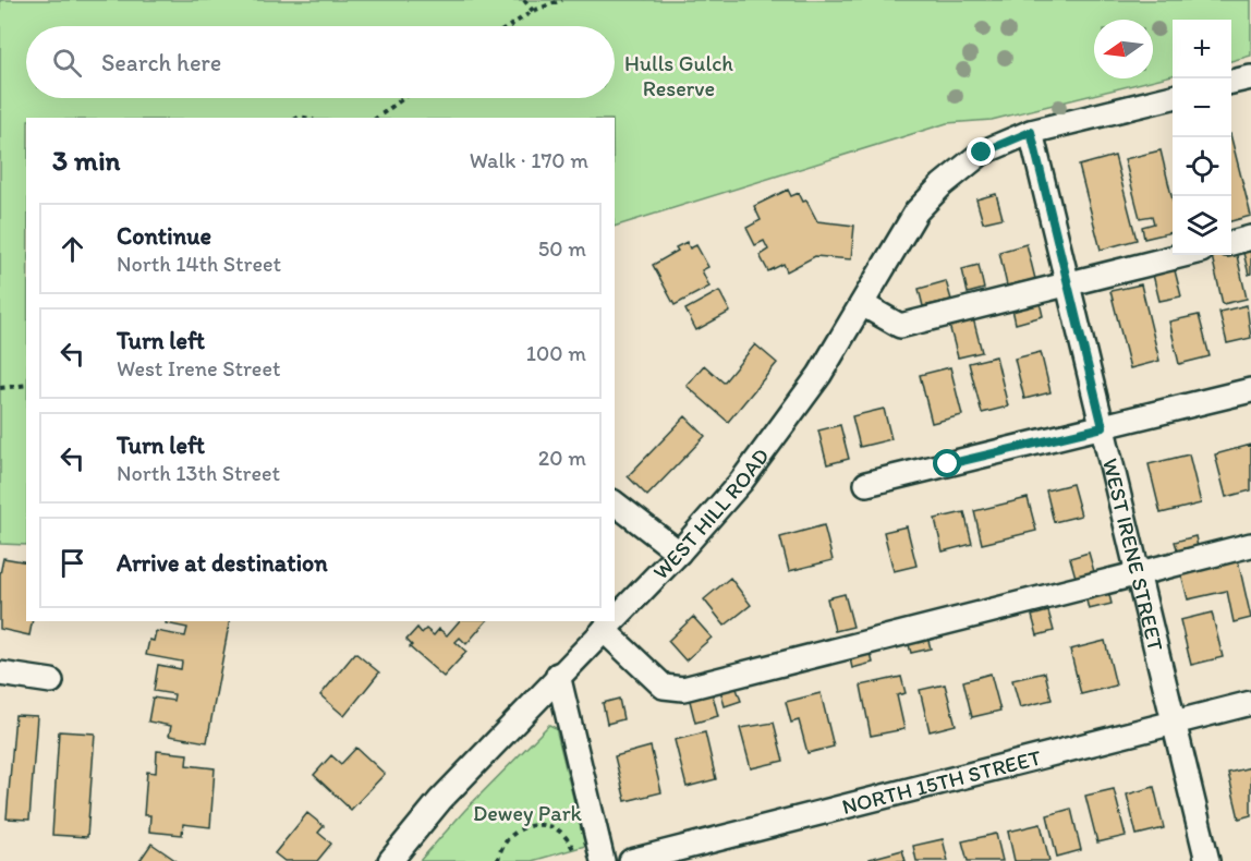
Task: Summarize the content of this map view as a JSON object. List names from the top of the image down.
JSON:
{
  "streets": {
    "street": ["WEST HILL ROAD", "WEST IRENE STREET", "NORTH 15TH STREET"]
  },
  "crossings": [
    ["WEST HILL ROAD", "WEST IRENE STREET"],
    ["WEST IRENE STREET", "NORTH 15TH STREET"]
  ],
  "parks": ["Hulls Gulch Reserve", "Dewey Park"],
  "north": "left",
  "page": {
    "map_buttons": ["+", "−"],
    "search": "Search here",
    "heading": ["3 min", "Walk · 170 m"],
    "list": [
      ["Continue", "North 14th Street", "50 m"],
      ["Turn left", "West Irene Street", "100 m"],
      ["Turn left", "North 13th Street", "20 m"],
      "Arrive at destination"
    ]
  }
}
